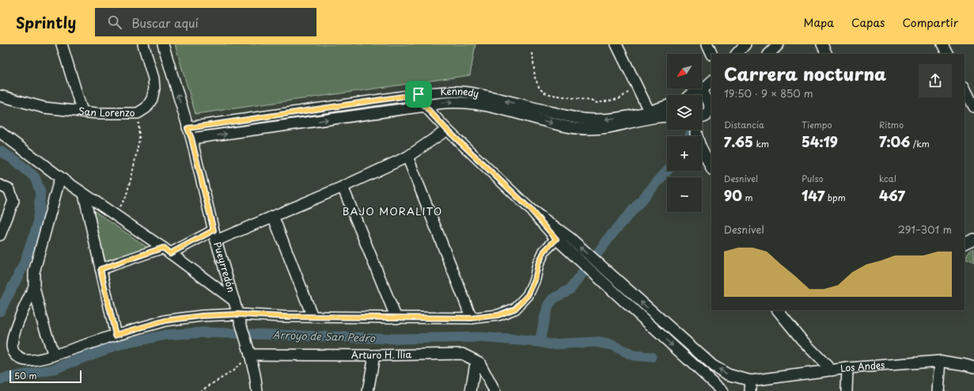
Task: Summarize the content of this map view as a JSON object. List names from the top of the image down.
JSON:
{
  "streets": {
    "street": [
      "Kennedy",
      "San Lorenzo",
      "Pueyrredón",
      "Arturo H. Ilia",
      "Los Andes"
    ]
  },
  "crossings": [
    ["Kennedy", "Pueyrredón"],
    ["Pueyrredón", "Arturo H. Ilia"]
  ],
  "districts": ["BAJO MORALITO"],
  "water": ["Arroyo de San Pedro"],
  "scale_bar": "50 m",
  "north": "bottom left",
  "page": {
    "header": "Sprintly",
    "search": "Buscar aquí",
    "nav": ["Mapa", "Capas", "Compartir"],
    "map_buttons": ["+", "−"],
    "heading": ["Carrera nocturna", "19:50 · 9 × 850 m"],
    "stats": [
      ["Distancia", "7.65 km"],
      ["Tiempo", "54:19"],
      ["Ritmo", "7:06 /km"],
      ["Desnivel", "90 m"],
      ["Pulso", "147 bpm"],
      ["kcal", "467"]
    ],
    "chart": ["Desnivel", "291–301 m"],
    "scale": "50 m"
  }
}
